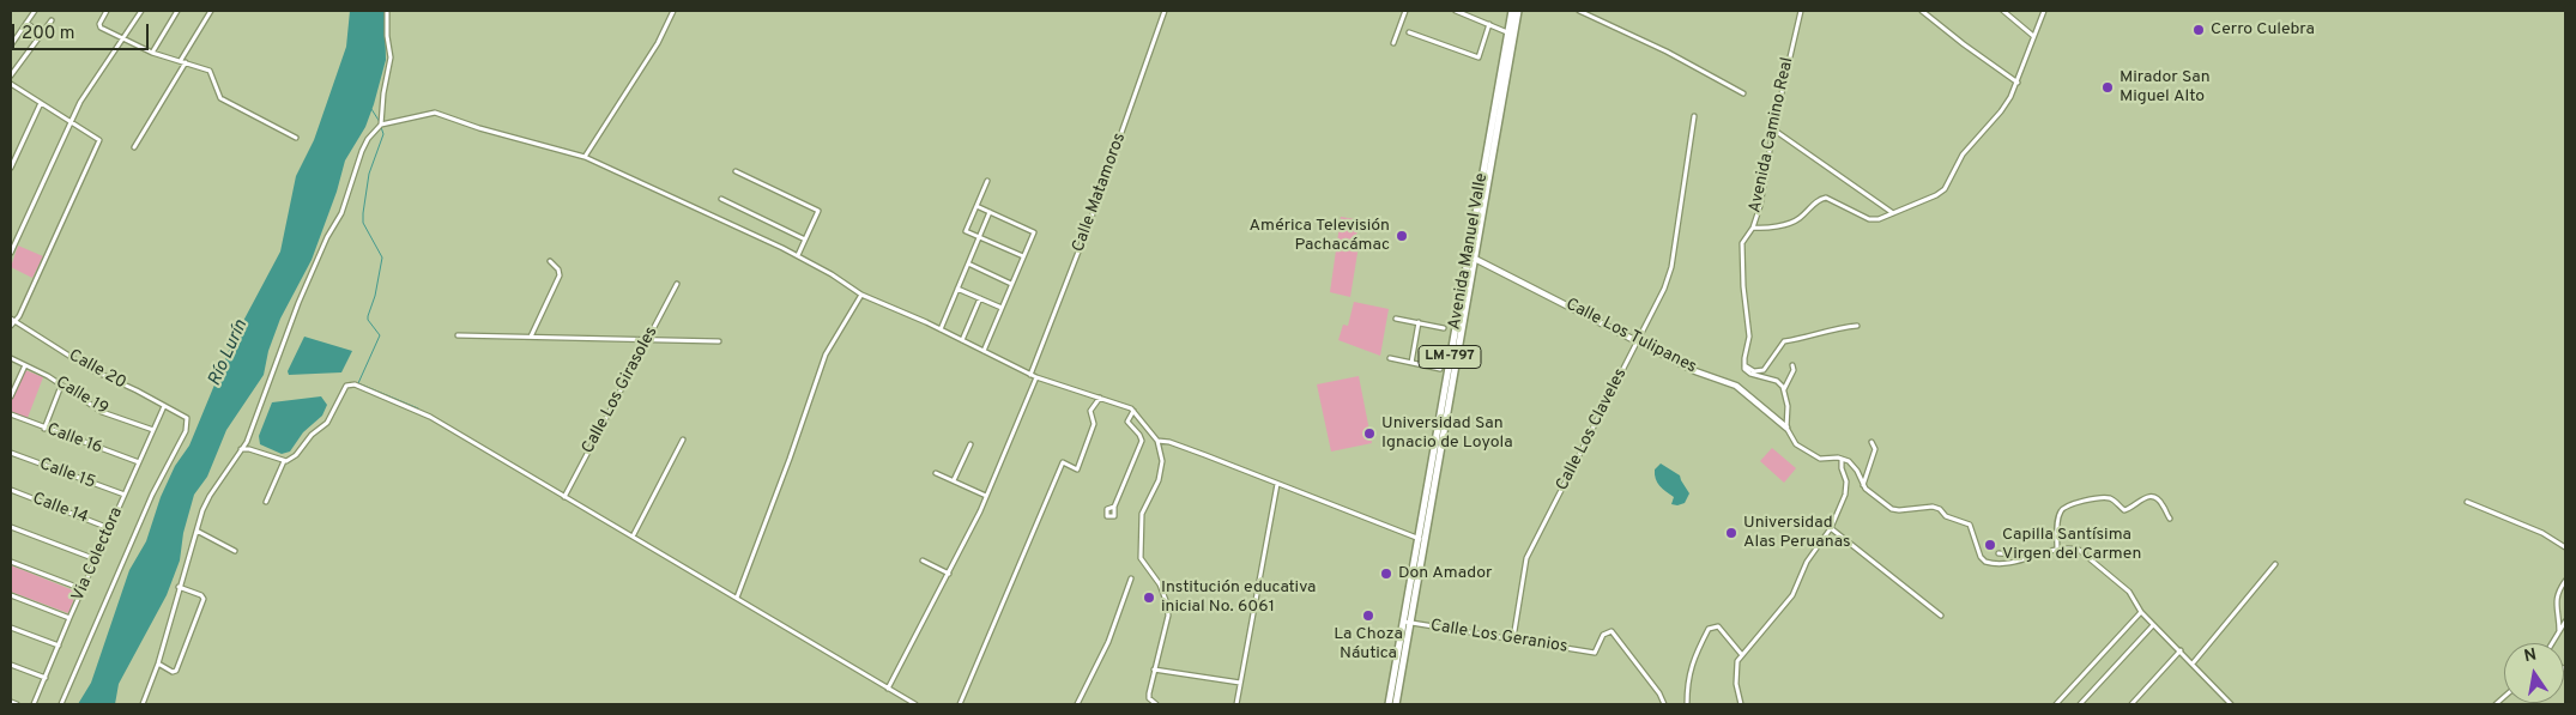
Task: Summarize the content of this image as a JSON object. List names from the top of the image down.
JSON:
{
  "streets": {
    "main road": ["Avenida Manuel Valle", "LM-797"],
    "street": [
      "Avenida Camino Real",
      "Calle Matamoros",
      "Calle Los Tulipanes",
      "Calle 20",
      "Calle Los Girasoles",
      "Calle 19",
      "Calle Los Claveles",
      "Calle 16",
      "Calle 15",
      "Calle 14",
      "Via Colectora",
      "Calle Los Geranios"
    ]
  },
  "crossings": [
    ["Avenida Manuel Valle", "Calle Los Tulipanes"],
    ["Avenida Manuel Valle", "Calle Los Geranios"],
    ["Calle Los Tulipanes", "Calle Los Claveles"],
    ["Calle 20", "Via Colectora"],
    ["Calle 19", "Via Colectora"],
    ["Calle Los Claveles", "Calle Los Geranios"],
    ["Calle 16", "Via Colectora"],
    ["Calle 15", "Via Colectora"],
    ["Calle 14", "Via Colectora"]
  ],
  "water": ["Río Lurín"],
  "places": [
    "Cerro Culebra",
    "Mirador San Miguel Alto",
    "América Televisión Pachacámac",
    "Universidad San Ignacio de Loyola",
    "Universidad Alas Peruanas",
    "Capilla Santísima Virgen del Carmen",
    "Don Amador",
    "Institución educativa inicial No. 6061",
    "La Choza Náutica"
  ],
  "scale_bar": "200 m",
  "north": "top"
}
